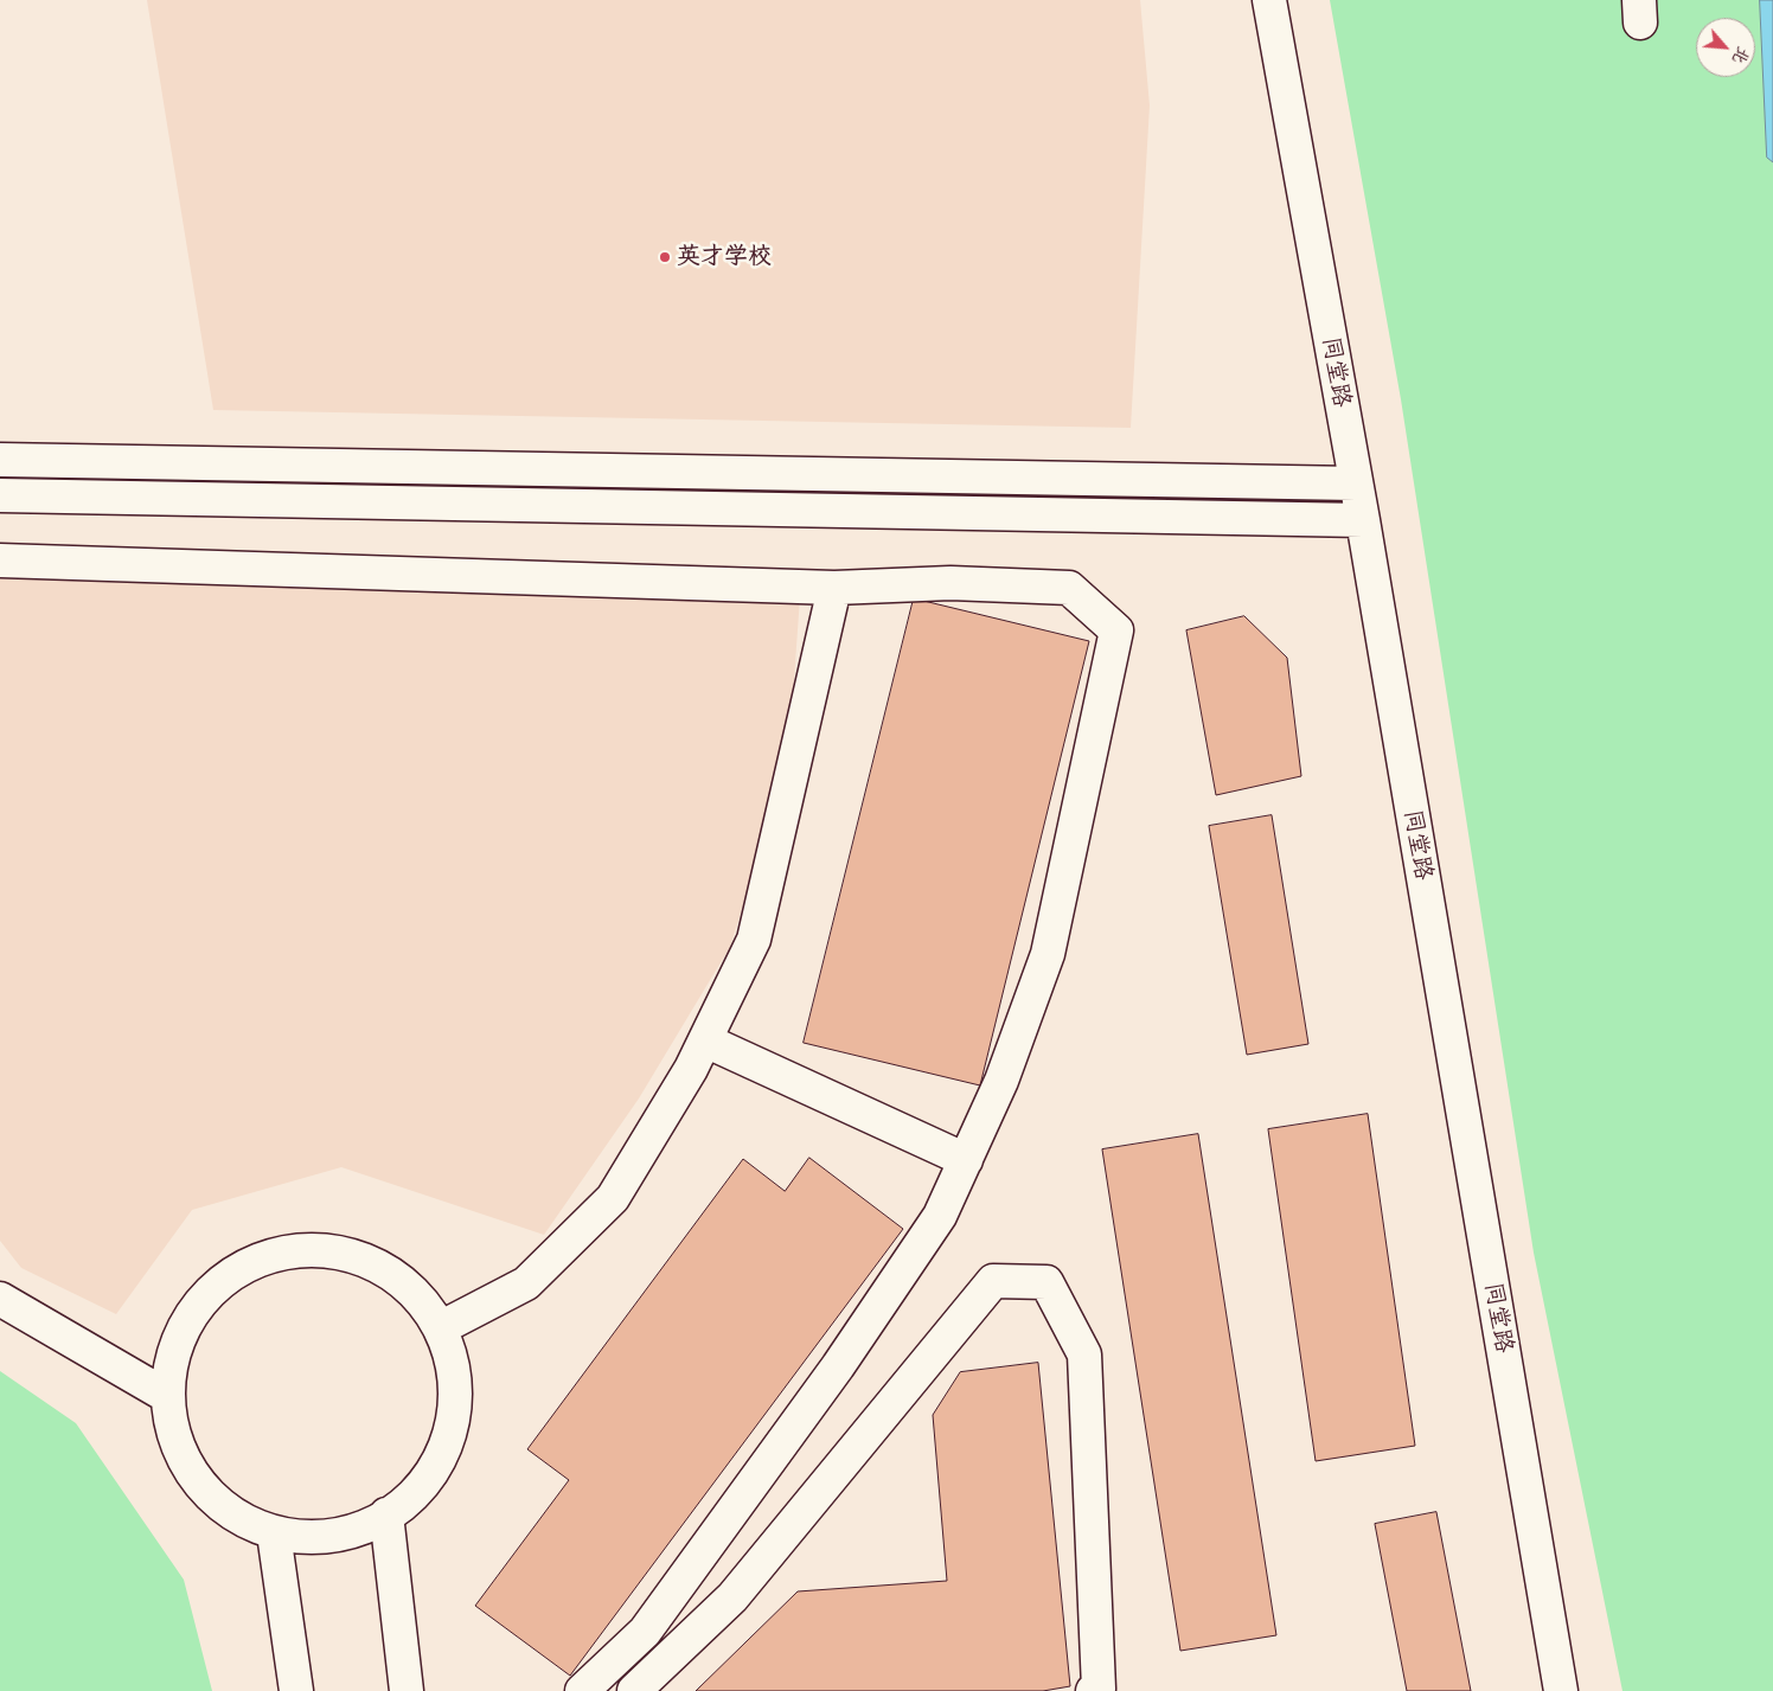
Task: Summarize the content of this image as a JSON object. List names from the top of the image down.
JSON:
{
  "streets": {
    "street": ["同堂路"]
  },
  "places": ["英才学校"],
  "north": "bottom right"
}
